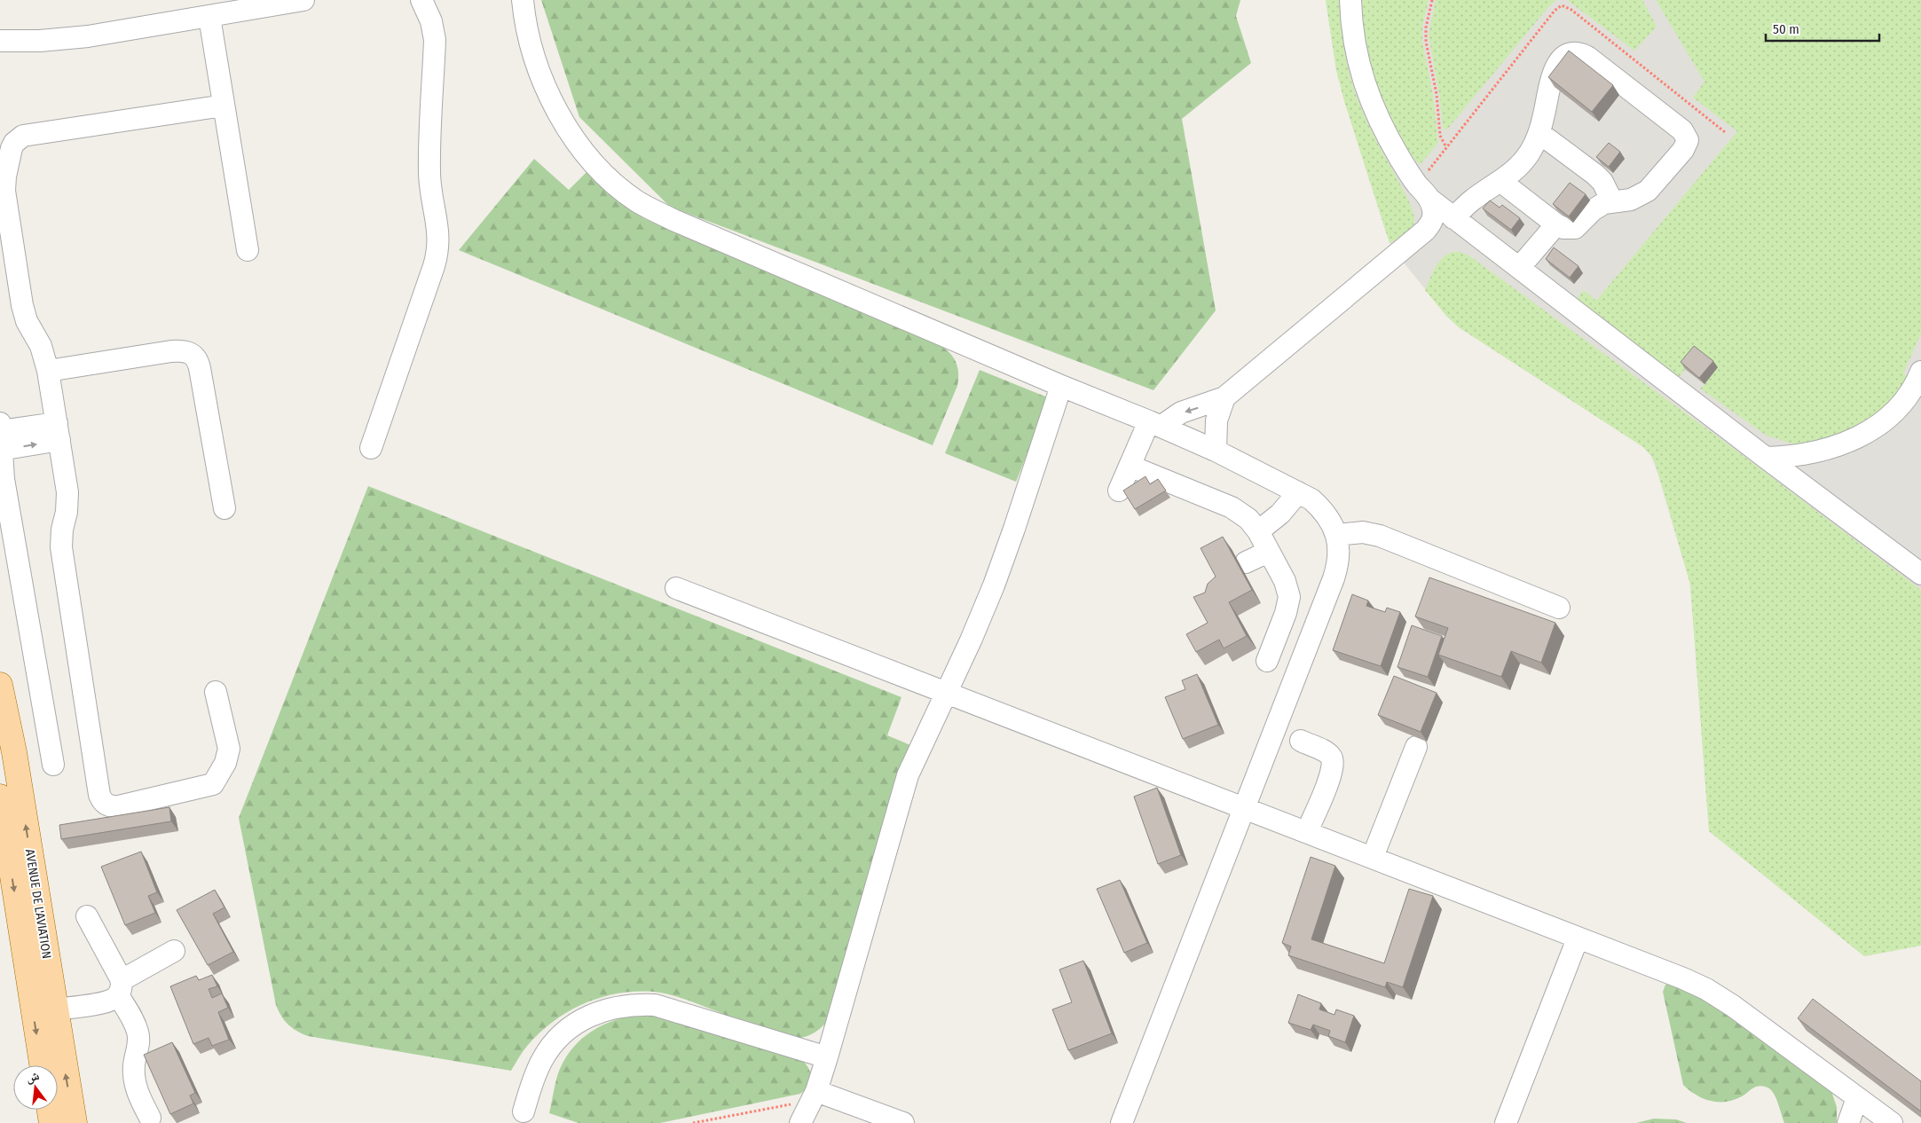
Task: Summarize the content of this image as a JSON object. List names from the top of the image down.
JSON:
{
  "streets": {
    "main road": ["AVENUE DE L'AVIATION"]
  },
  "scale_bar": "50 m",
  "north": "top"
}
